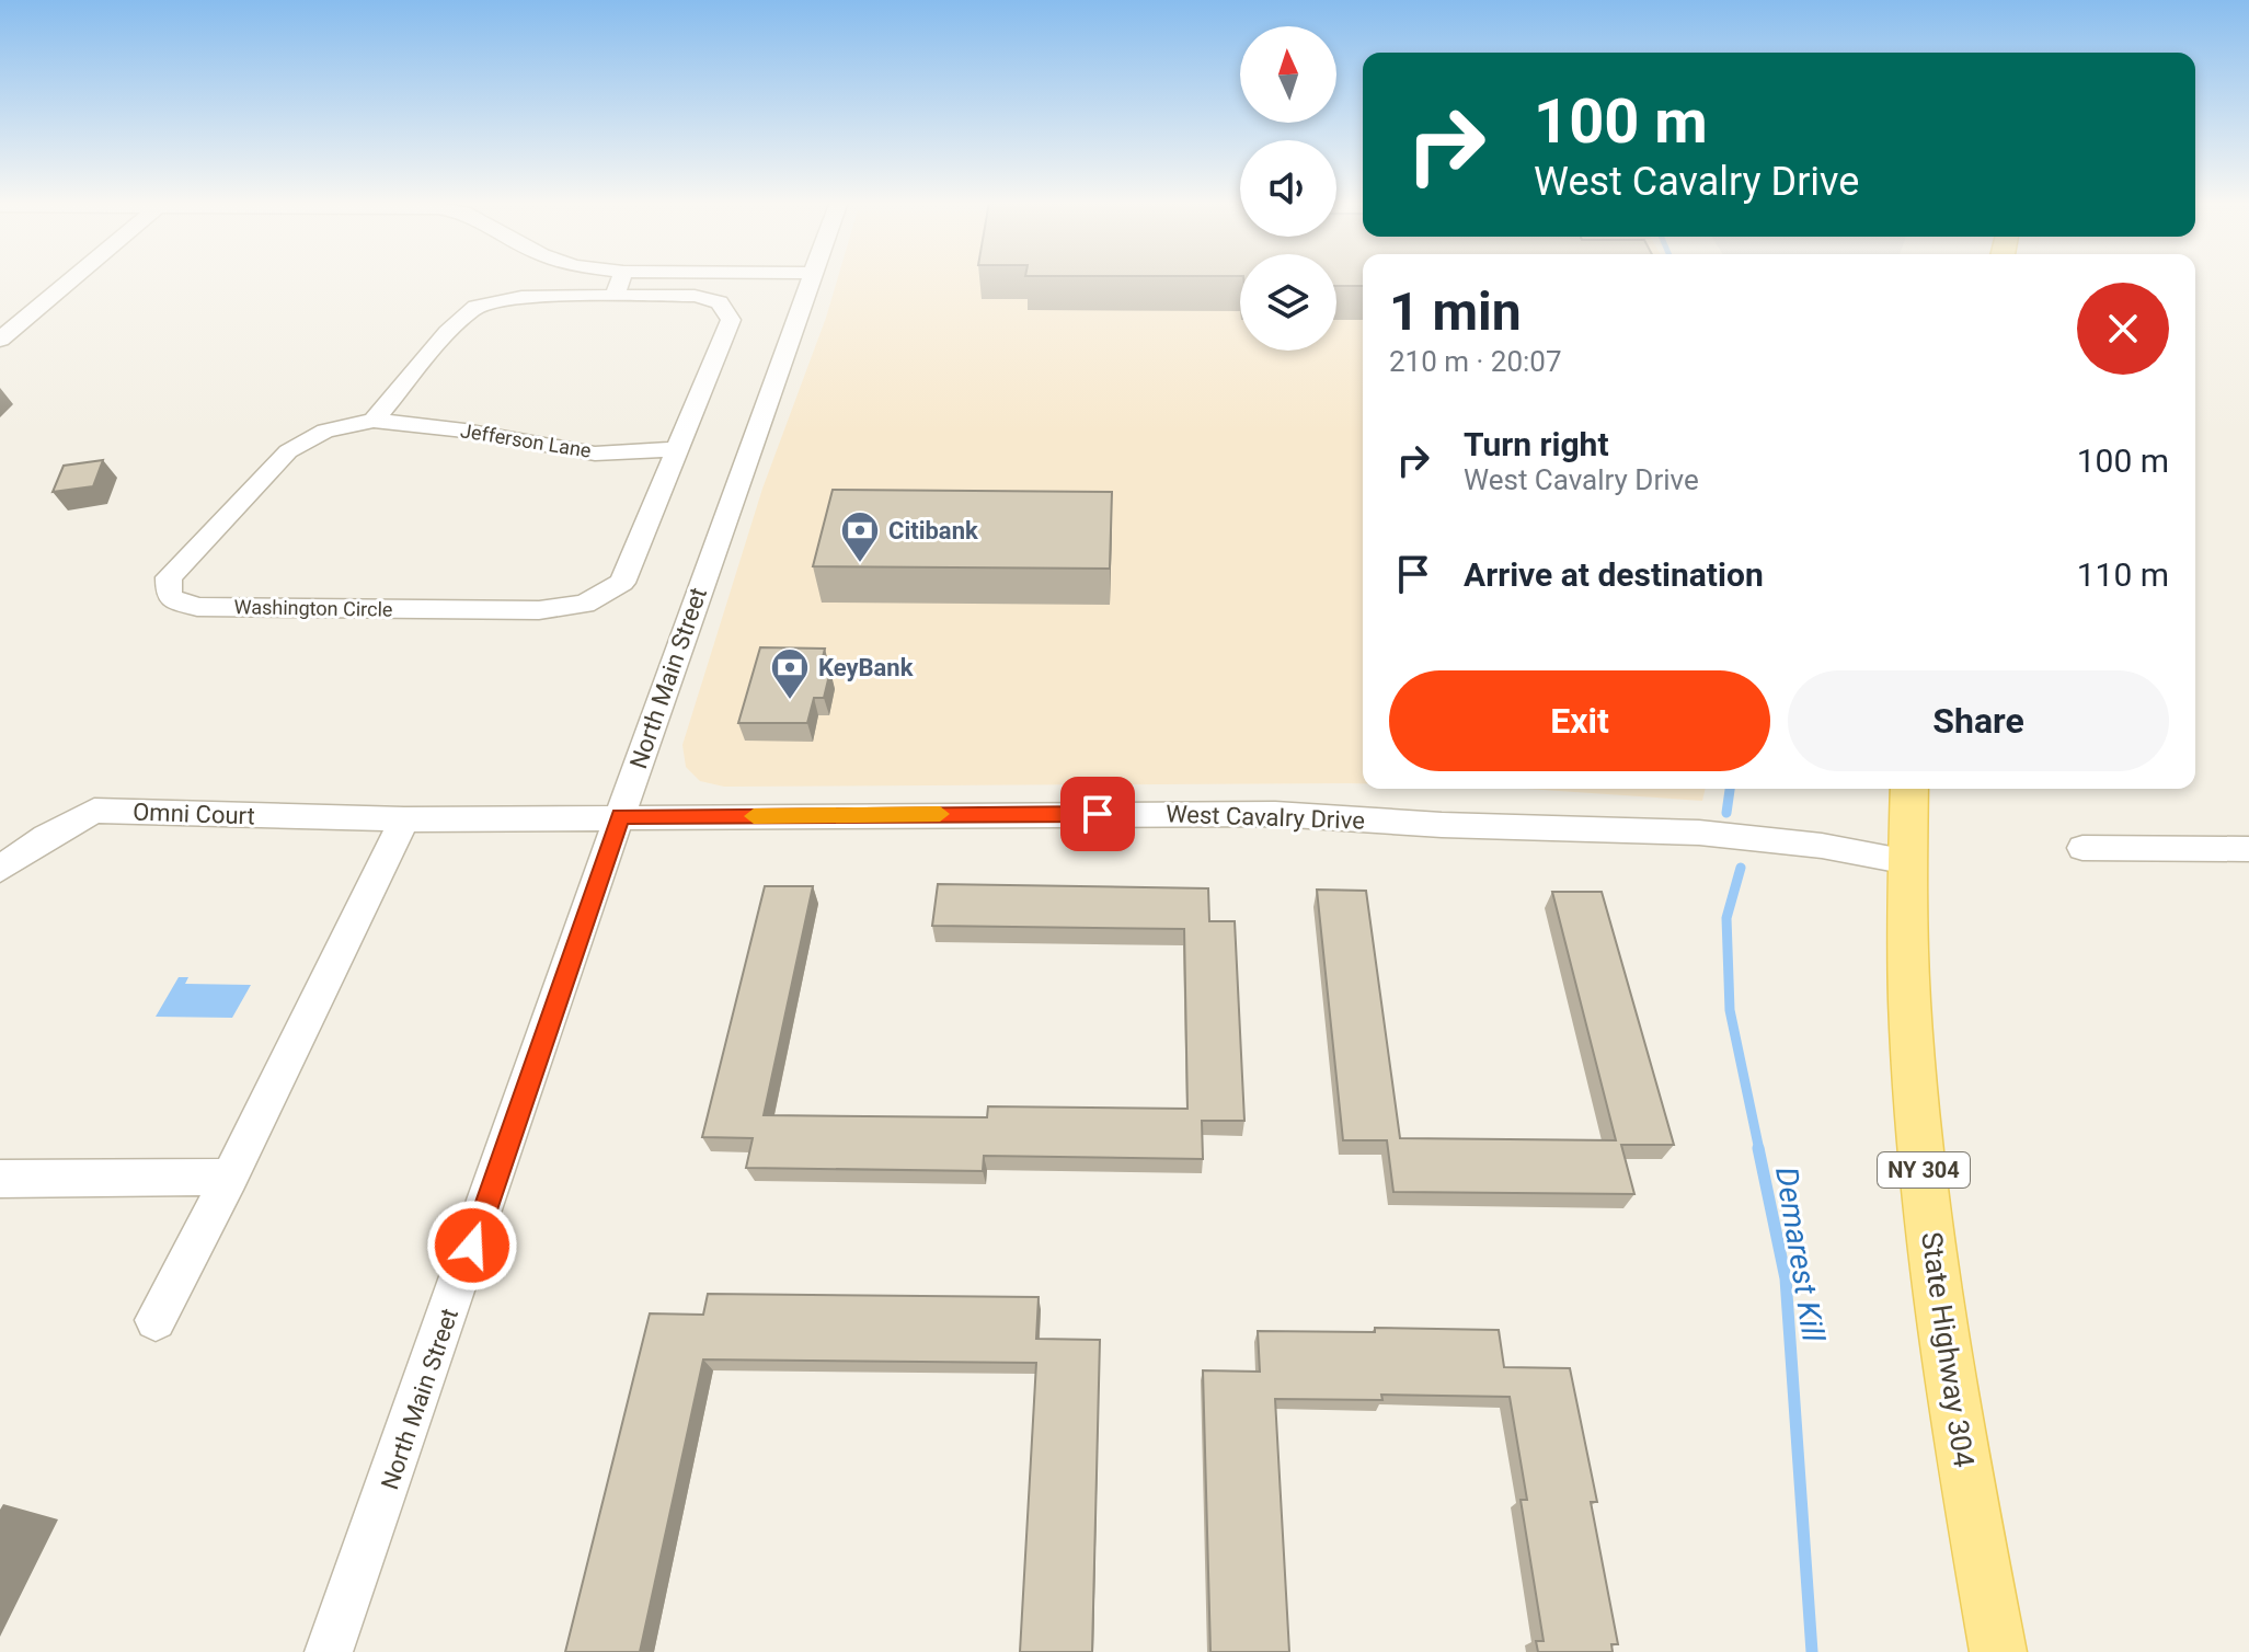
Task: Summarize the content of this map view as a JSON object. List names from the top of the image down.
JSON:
{
  "streets": {
    "main road": ["NY 304", "State Highway 304"],
    "street": [
      "Jefferson Lane",
      "Washington Circle",
      "North Main Street",
      "Omni Court",
      "West Cavalry Drive"
    ]
  },
  "crossings": [
    ["Jefferson Lane", "Washington Circle"],
    ["North Main Street", "Omni Court"],
    ["North Main Street", "West Cavalry Drive"],
    ["Omni Court", "West Cavalry Drive"],
    ["West Cavalry Drive", "State Highway 304"]
  ],
  "water": ["Demarest Kill"],
  "places": {
    "bank": ["Citibank", "KeyBank"]
  },
  "north": "top",
  "page": {
    "turn": ["100 m", "West Cavalry Drive"],
    "heading": ["1 min", "210 m · 20:07"],
    "list": [
      {
        "name": "Turn right",
        "note": "West Cavalry Drive",
        "value": "100 m"
      },
      {
        "name": "Arrive at destination",
        "value": "110 m"
      }
    ],
    "buttons": ["Exit", "Share"]
  }
}
